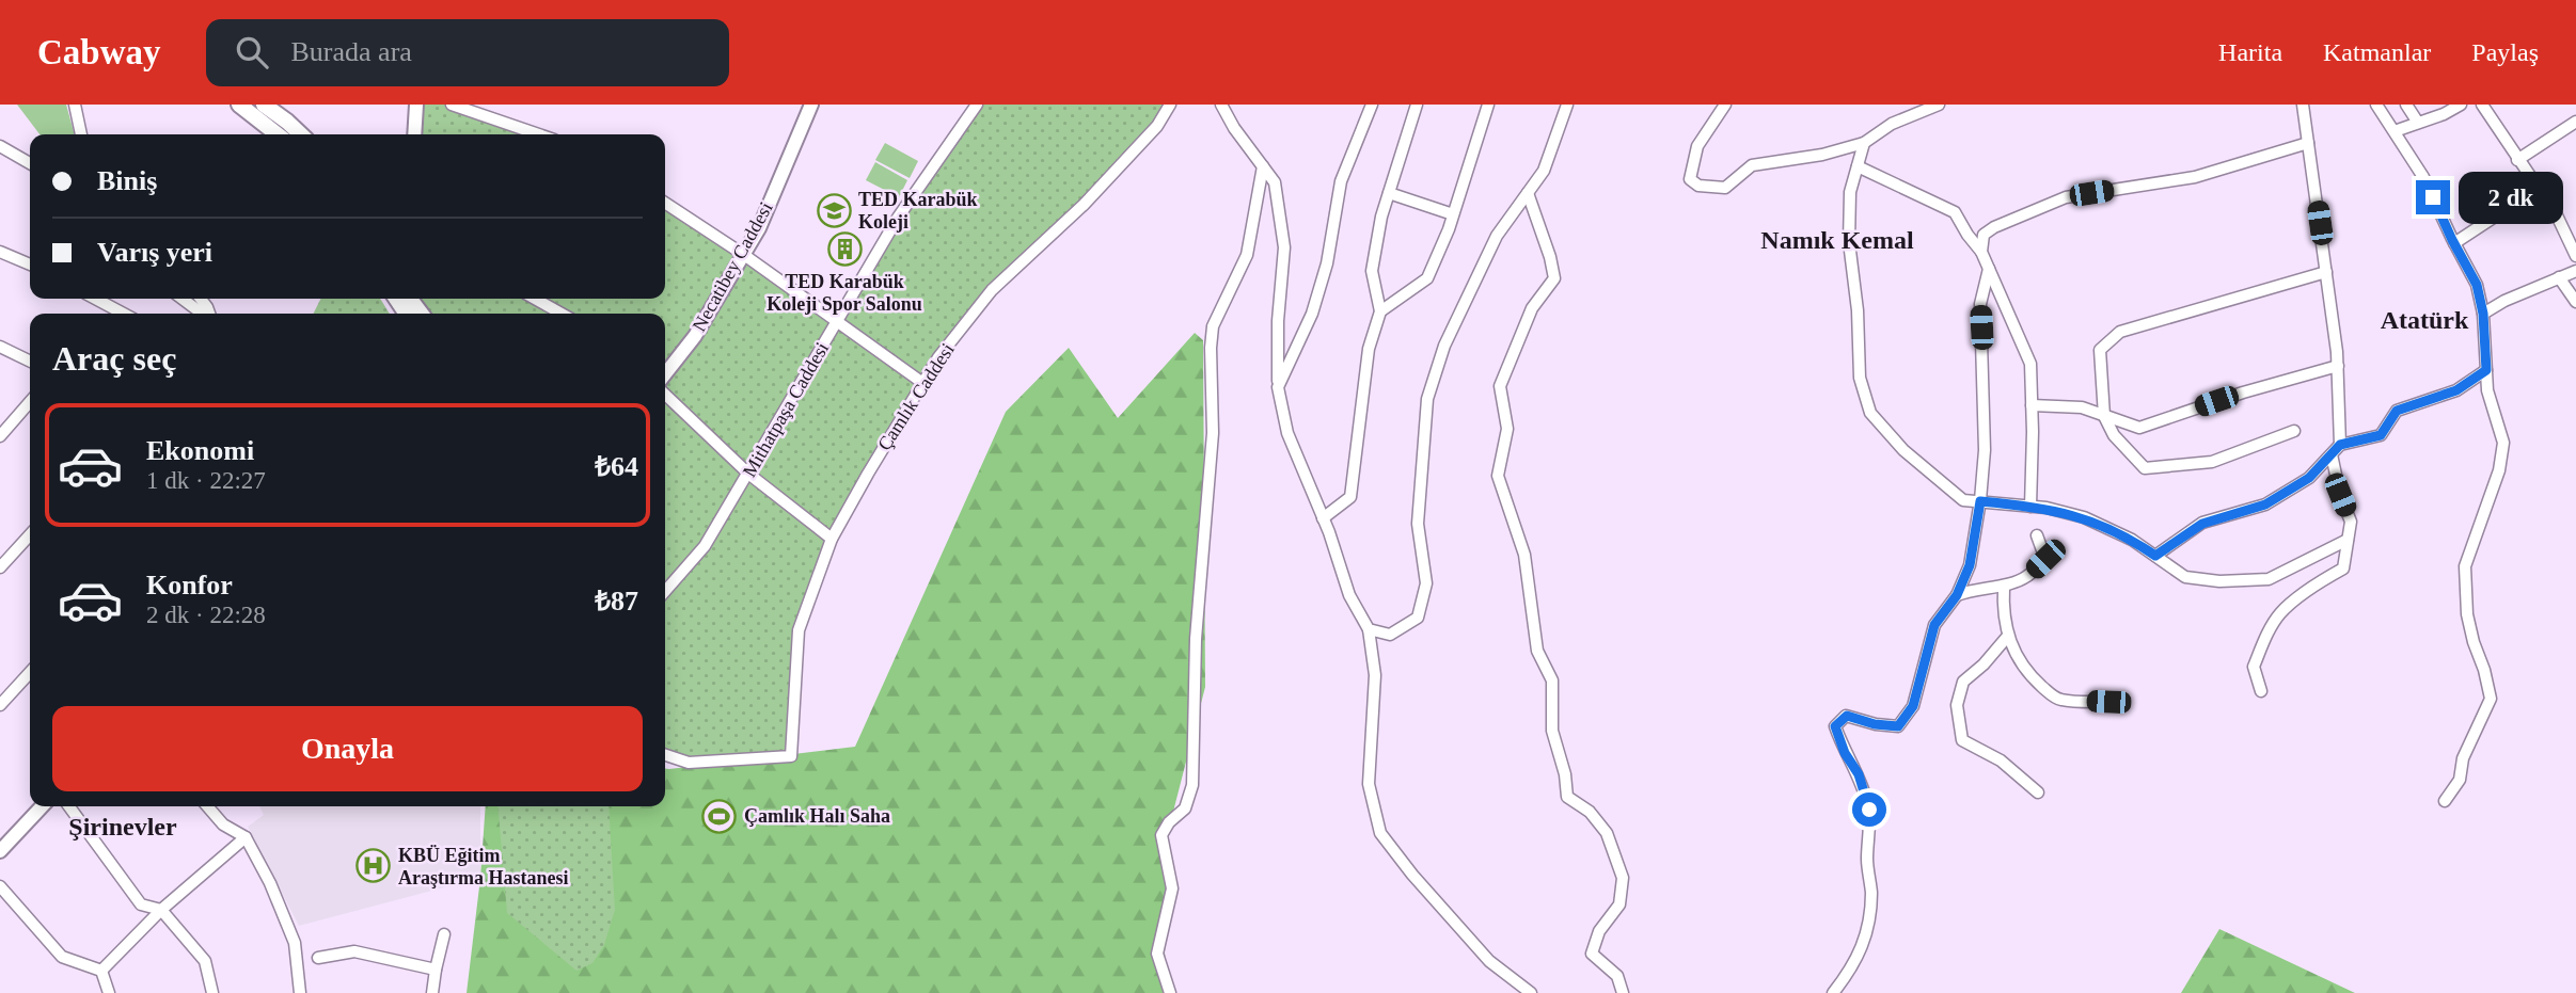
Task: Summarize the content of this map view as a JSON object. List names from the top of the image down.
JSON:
{
  "streets": {
    "street": ["Necatibey Caddesi", "Çamlık Caddesi", "Mithatpaşa Caddesi"]
  },
  "districts": ["Namık Kemal", "Atatürk", "Şirinevler"],
  "places": {
    "school or university": ["TED Karabük Koleji"],
    "building": ["TED Karabük Koleji Spor Salonu"],
    "sports": ["Çamlık Halı Saha"],
    "hospital": ["KBÜ Eğitim Araştırma Hastanesi"]
  },
  "page": {
    "header": "Cabway",
    "search": "Burada ara",
    "nav": ["Harita", "Katmanlar", "Paylaş"],
    "banner": ["Biniş", "Varış yeri"],
    "bubble": "2 dk",
    "heading": "Araç seç",
    "list": [
      {
        "name": "Ekonomi",
        "note": "1 dk · 22:27",
        "value": "₺64"
      },
      {
        "name": "Konfor",
        "note": "2 dk · 22:28",
        "value": "₺87"
      }
    ],
    "buttons": "Onayla"
  }
}
